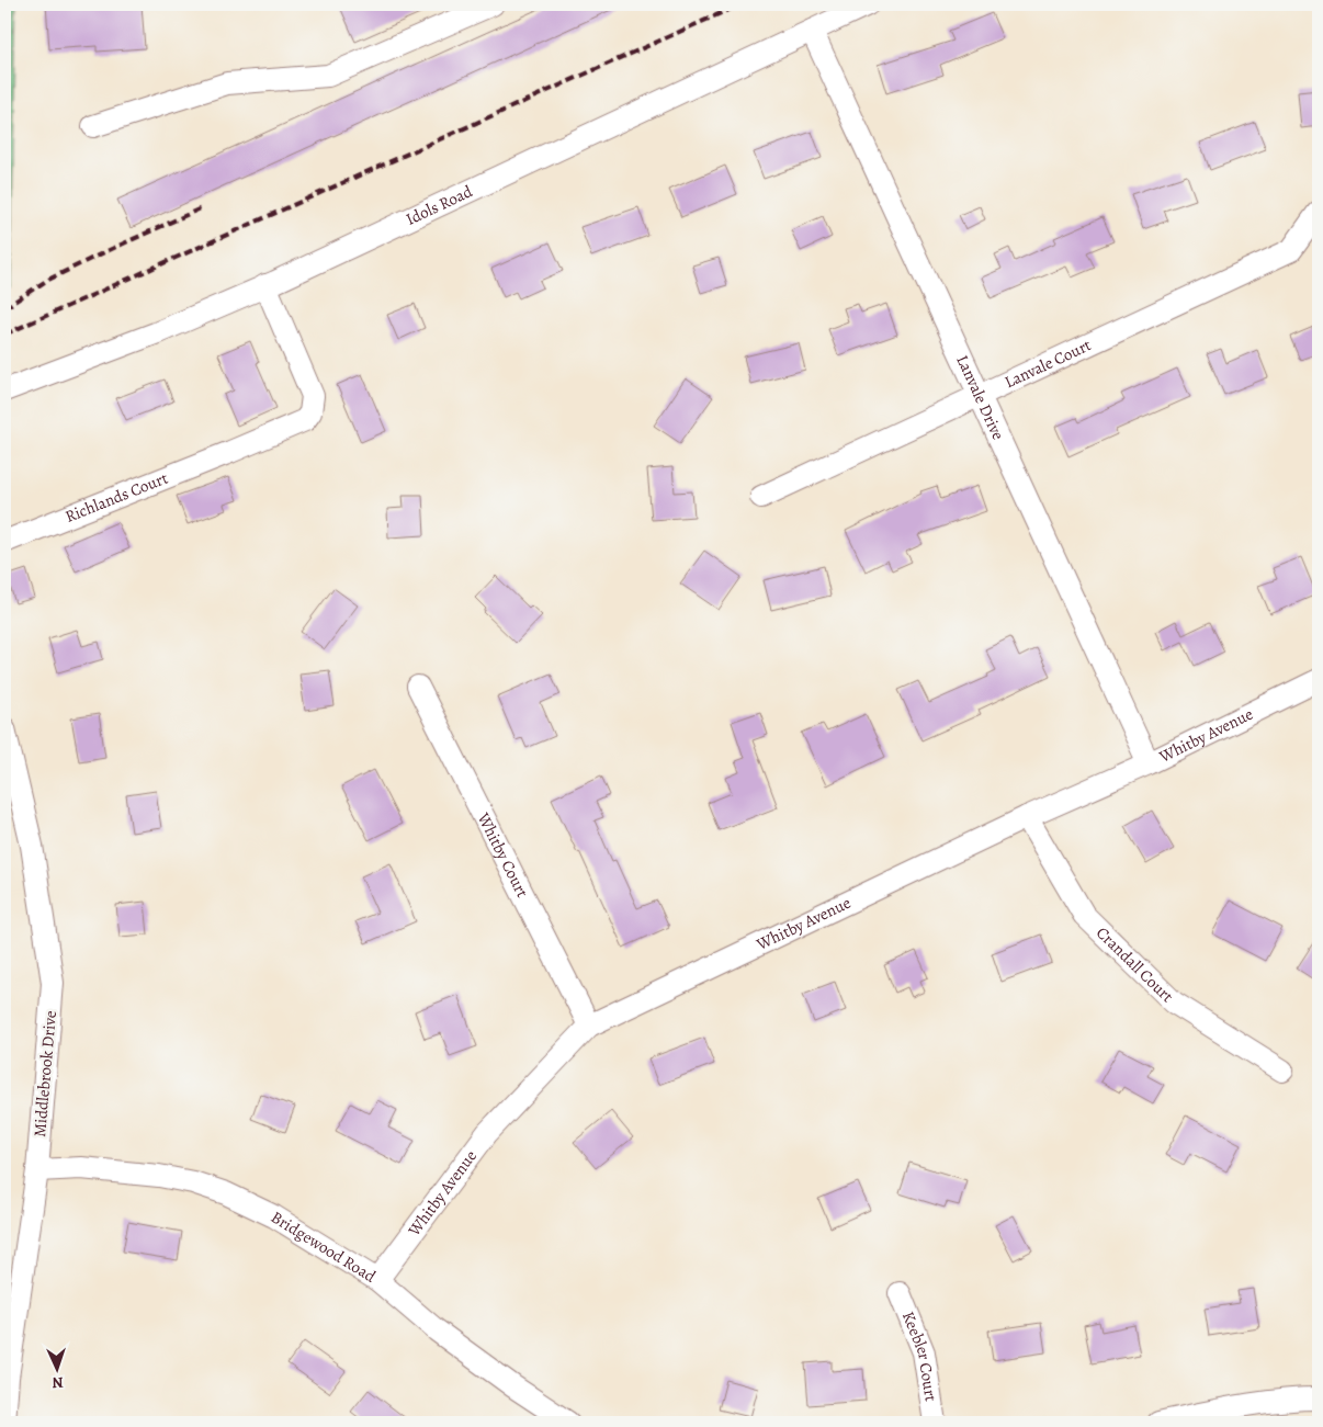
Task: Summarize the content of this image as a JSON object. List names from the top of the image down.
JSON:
{
  "streets": {
    "street": [
      "Idols Road",
      "Lanvale Court",
      "Lanvale Drive",
      "Richlands Court",
      "Whitby Avenue",
      "Whitby Court",
      "Crandall Court",
      "Middlebrook Drive",
      "Bridgewood Road",
      "Keebler Court"
    ]
  },
  "crossings": [
    ["Idols Road", "Lanvale Drive"],
    ["Idols Road", "Richlands Court"],
    ["Lanvale Court", "Lanvale Drive"],
    ["Lanvale Drive", "Whitby Avenue"],
    ["Whitby Avenue", "Whitby Court"],
    ["Whitby Avenue", "Crandall Court"],
    ["Whitby Avenue", "Bridgewood Road"],
    ["Middlebrook Drive", "Bridgewood Road"]
  ],
  "north": "bottom"
}
